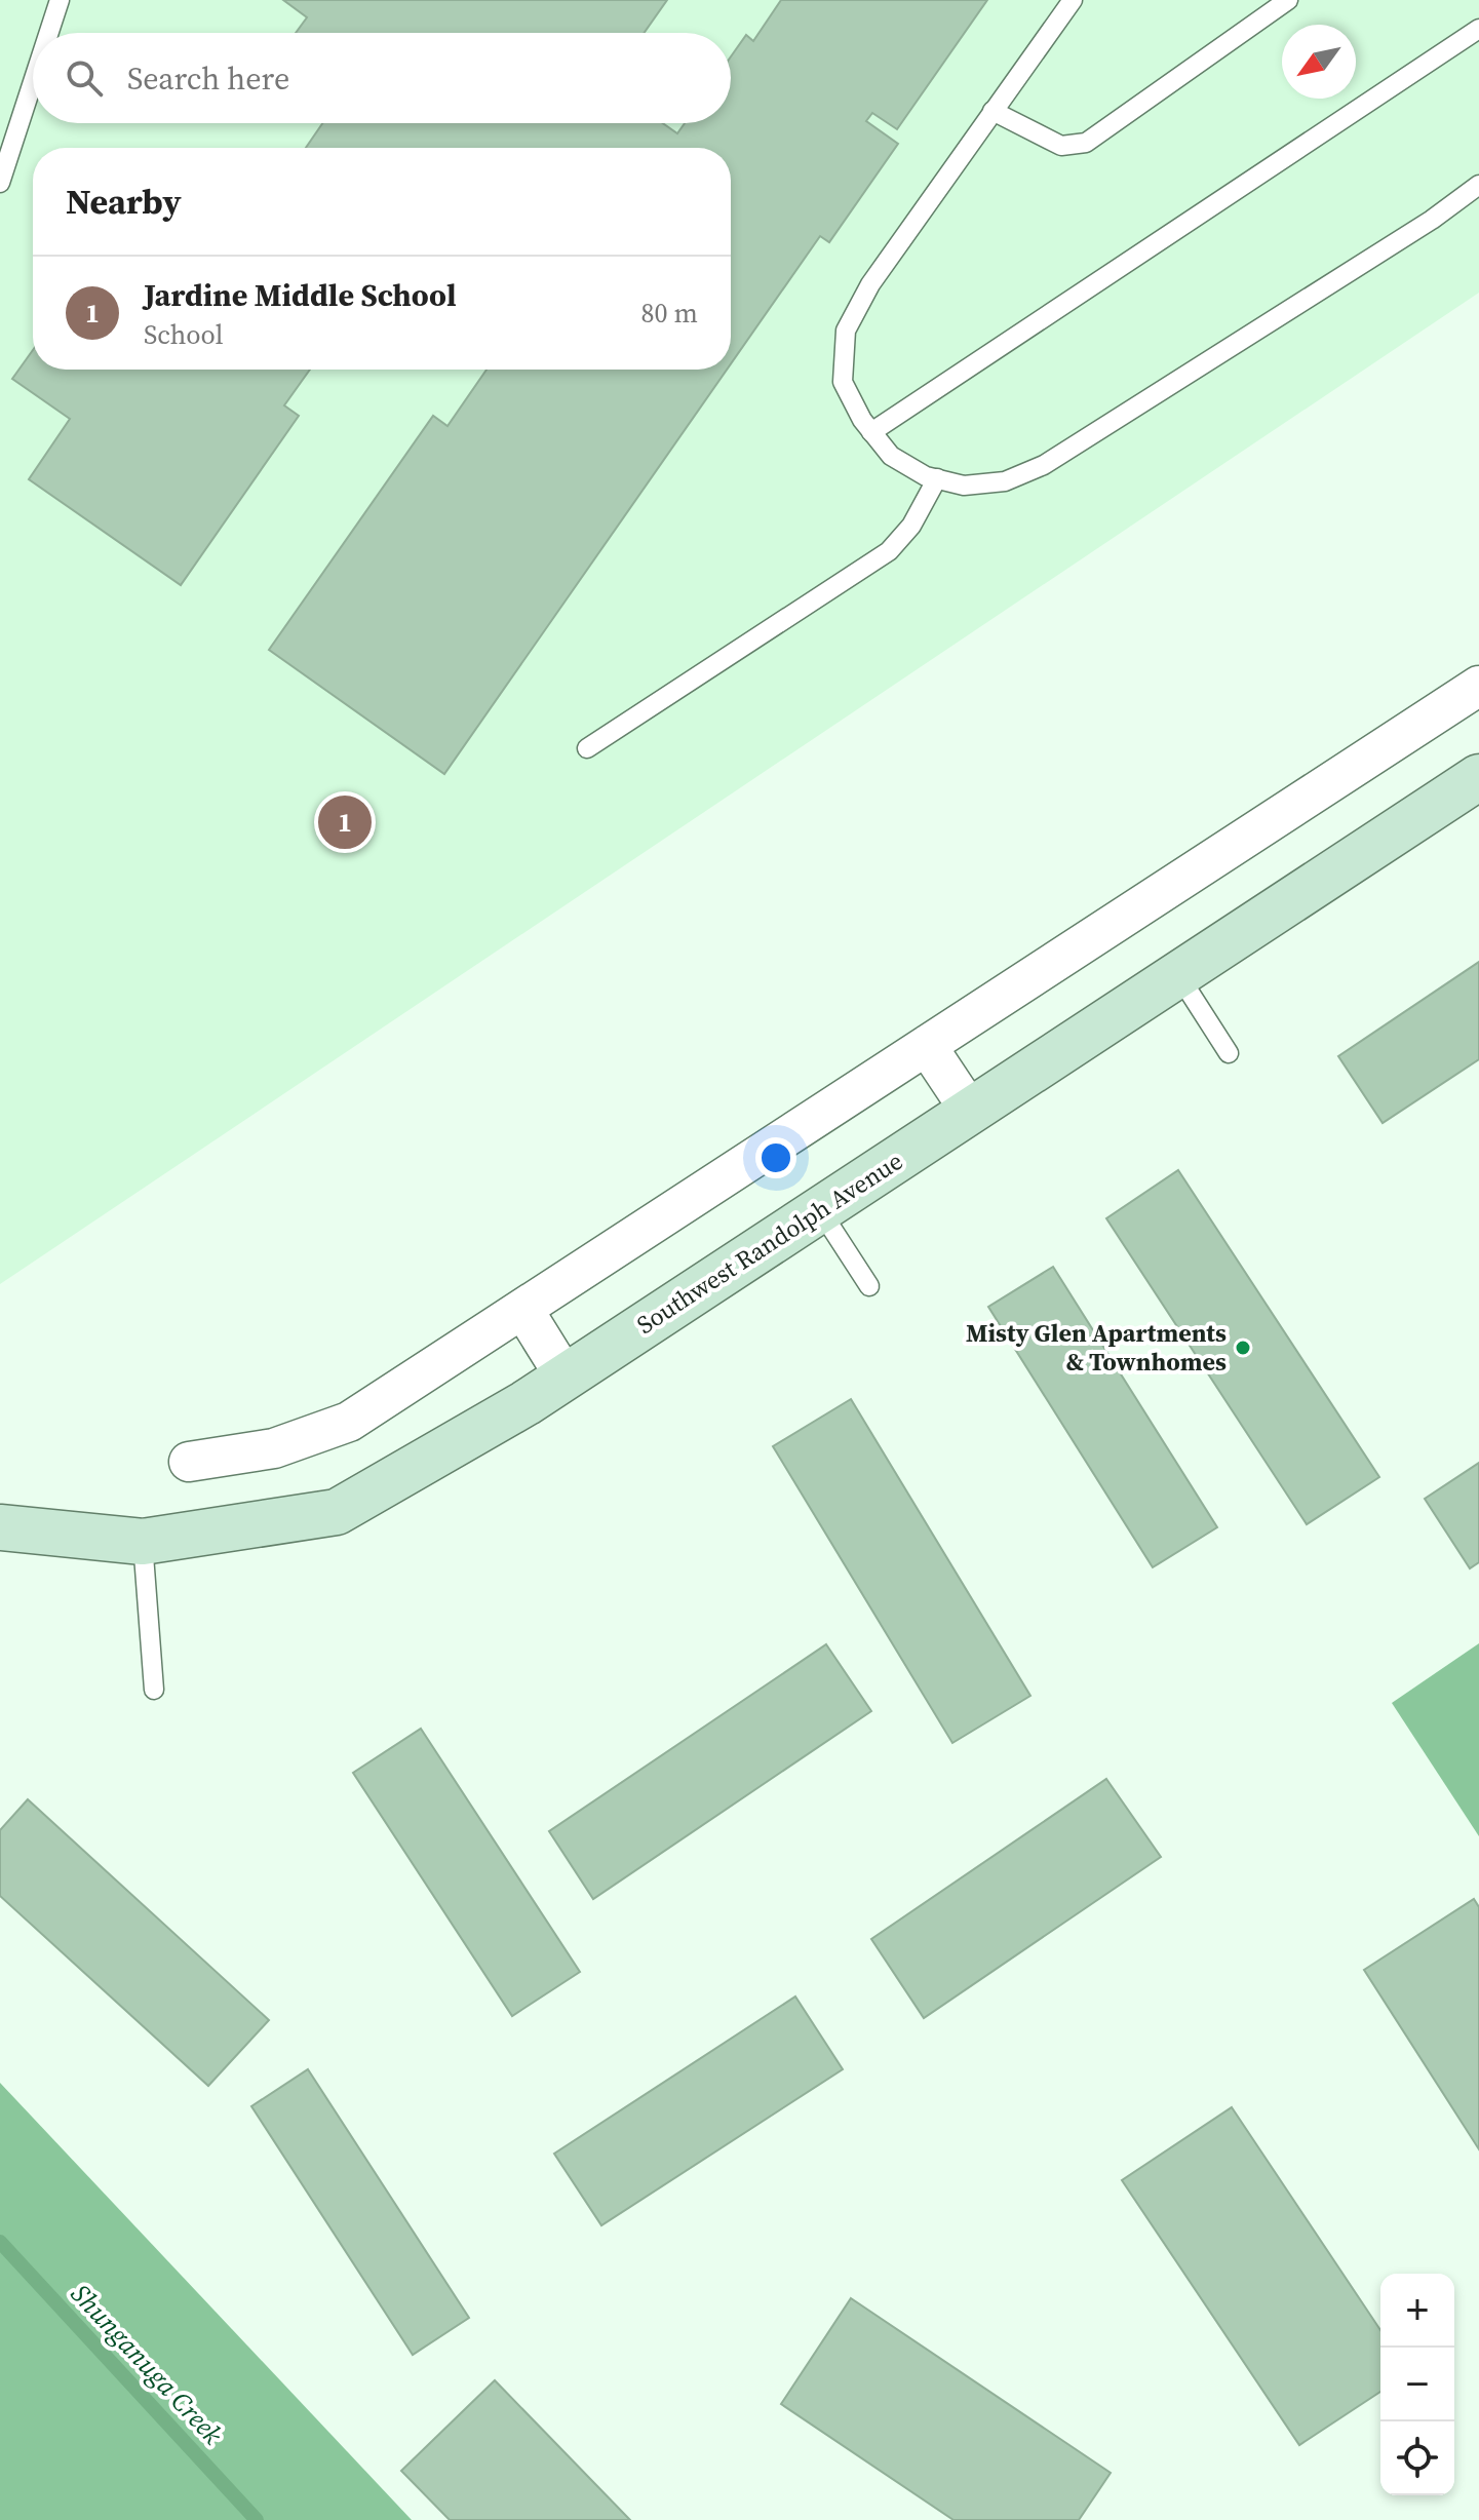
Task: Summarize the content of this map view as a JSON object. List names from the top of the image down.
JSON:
{
  "streets": {
    "street": ["Southwest Randolph Avenue"]
  },
  "water": ["Shunganuga Creek"],
  "places": ["Misty Glen Apartments & Townhomes"],
  "north": "bottom left",
  "page": {
    "search": "Search here",
    "heading": "Nearby",
    "list": [
      {
        "mark": "1",
        "name": "Jardine Middle School",
        "note": "School",
        "value": "80 m"
      }
    ],
    "pins": "1",
    "map_buttons": ["+", "−"]
  }
}
